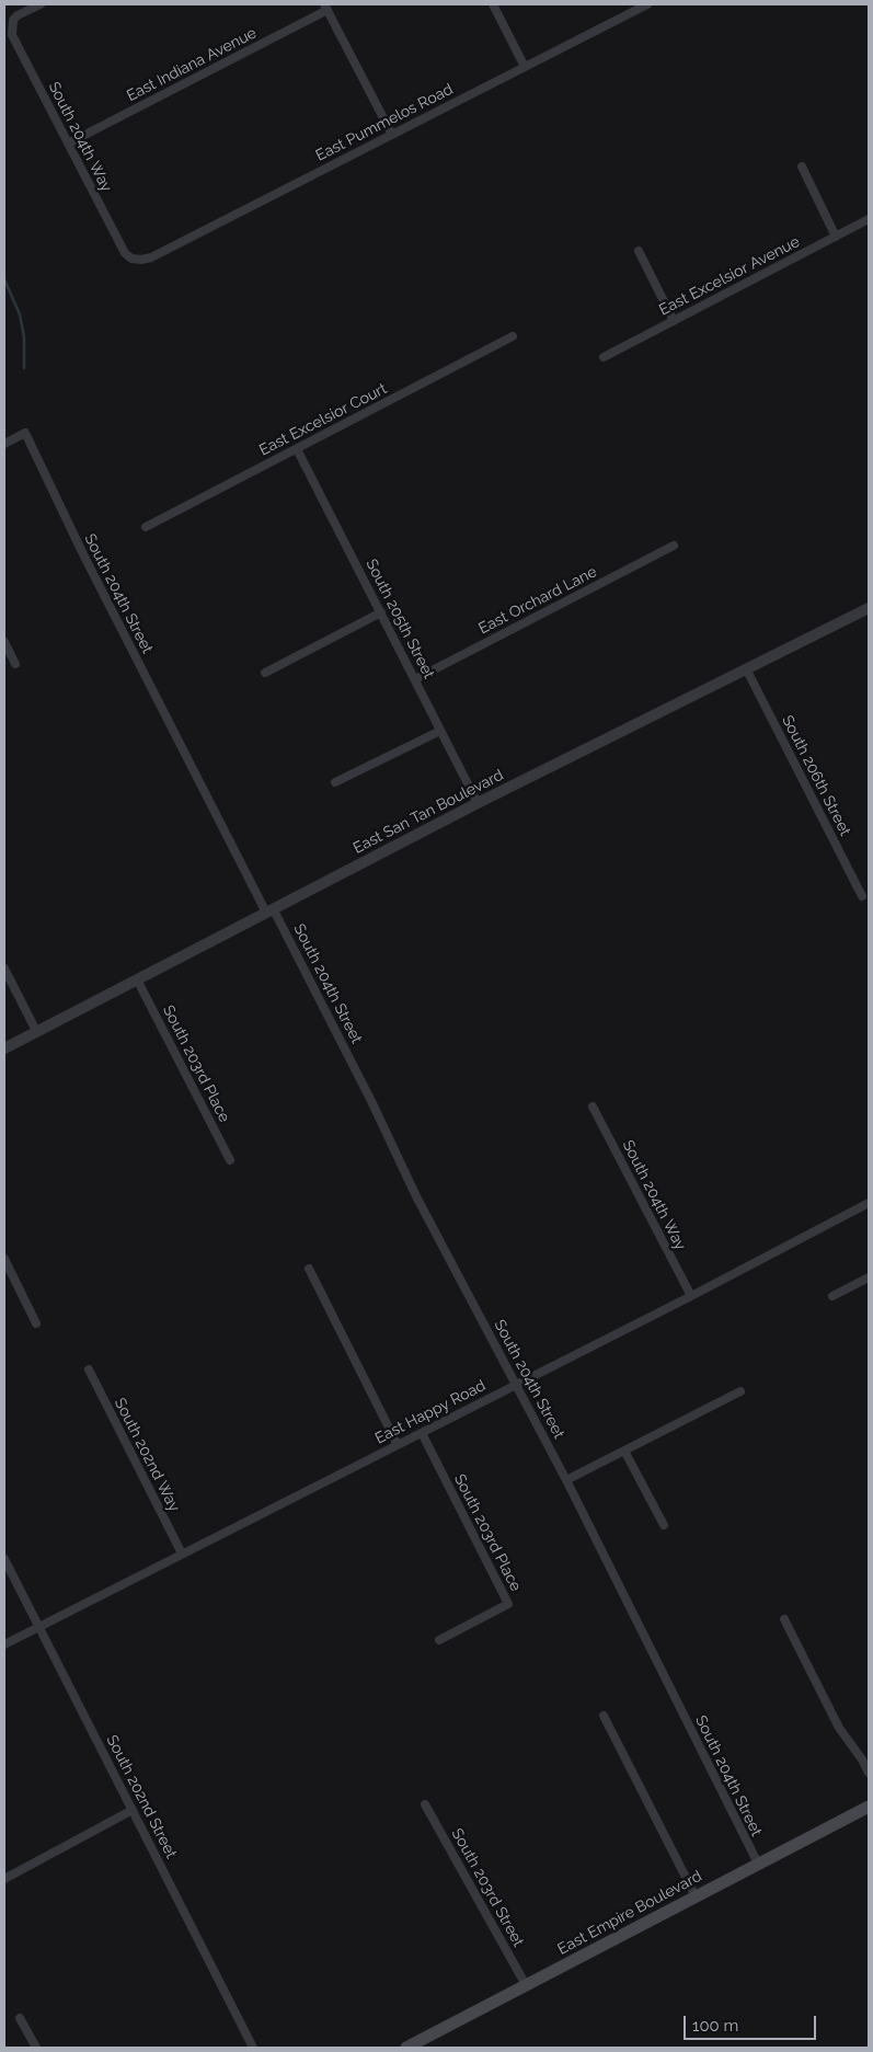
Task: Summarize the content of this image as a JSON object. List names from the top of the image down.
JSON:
{
  "streets": {
    "main road": ["East Empire Boulevard"],
    "street": [
      "East Indiana Avenue",
      "East Pummelos Road",
      "South 204th Way",
      "East Excelsior Avenue",
      "East Excelsior Court",
      "South 204th Street",
      "East Orchard Lane",
      "South 205th Street",
      "South 206th Street",
      "East San Tan Boulevard",
      "South 203rd Place",
      "East Happy Road",
      "South 202nd Way",
      "South 202nd Street",
      "South 203rd Street"
    ]
  },
  "crossings": [
    ["East Indiana Avenue", "South 204th Way"],
    ["East Pummelos Road", "South 204th Way"],
    ["South 204th Way", "East Happy Road"],
    ["East Excelsior Court", "South 205th Street"],
    ["South 204th Street", "East San Tan Boulevard"],
    ["South 204th Street", "East Happy Road"],
    ["South 204th Street", "East Empire Boulevard"],
    ["East Orchard Lane", "South 205th Street"],
    ["South 205th Street", "East San Tan Boulevard"],
    ["South 206th Street", "East San Tan Boulevard"],
    ["East San Tan Boulevard", "South 203rd Place"],
    ["South 203rd Place", "East Happy Road"],
    ["East Happy Road", "South 202nd Way"],
    ["East Happy Road", "South 202nd Street"],
    ["South 203rd Street", "East Empire Boulevard"]
  ],
  "scale_bar": "100 m"
}
